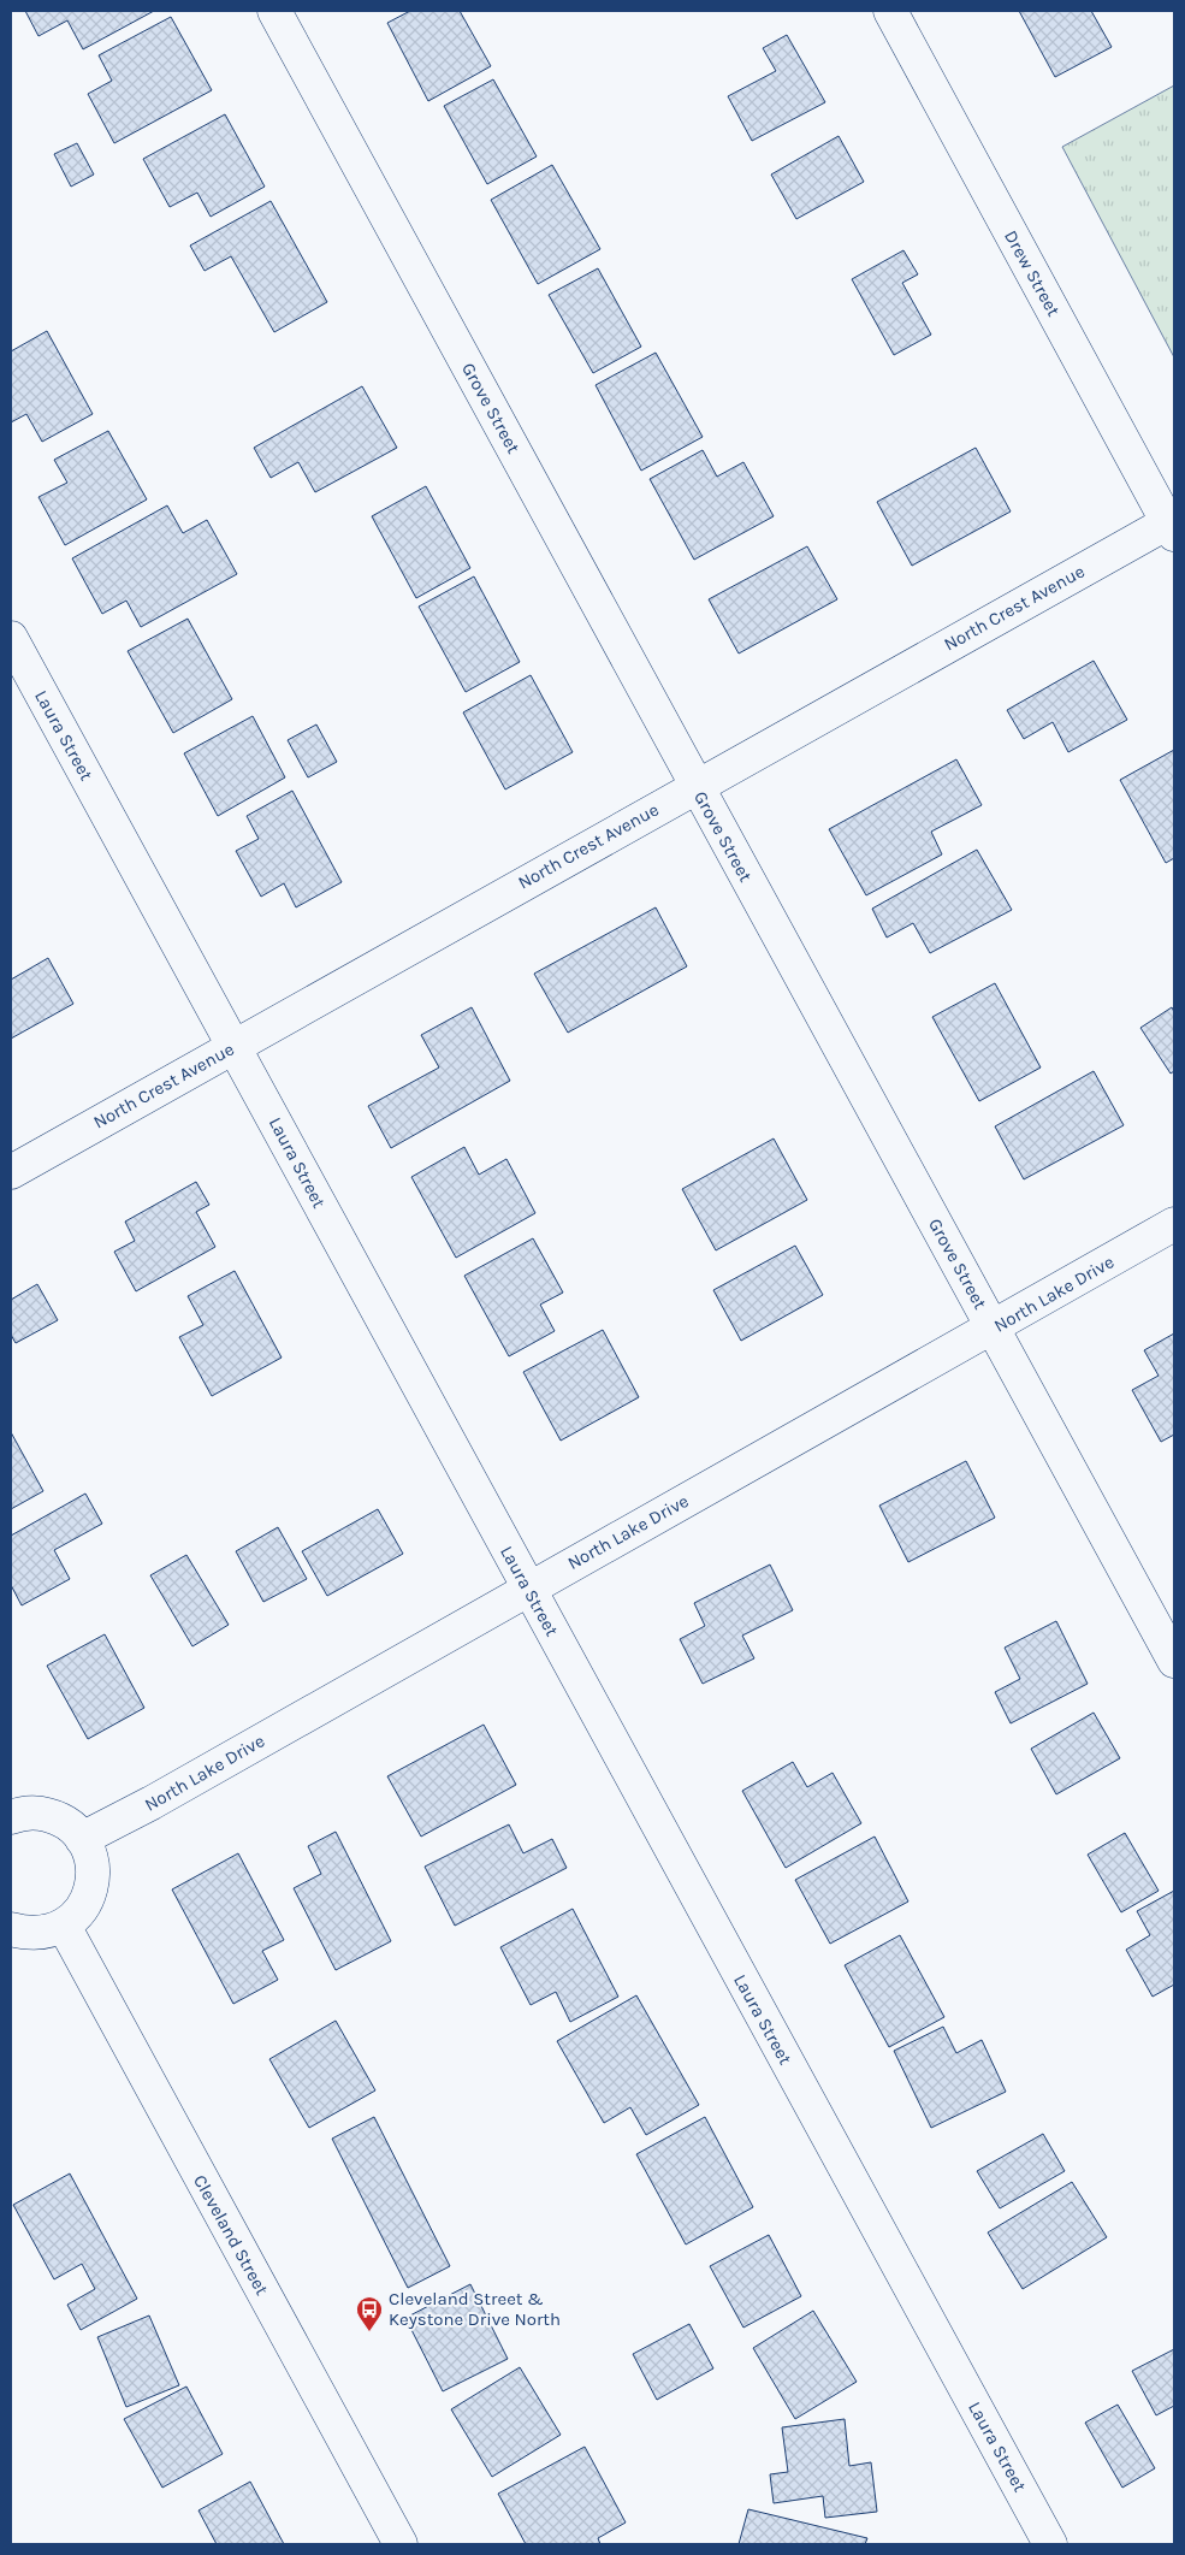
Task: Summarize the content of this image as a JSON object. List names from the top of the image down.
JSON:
{
  "streets": {
    "street": [
      "Drew Street",
      "Grove Street",
      "North Crest Avenue",
      "Laura Street",
      "North Lake Drive",
      "Cleveland Street"
    ]
  },
  "crossings": [
    ["Drew Street", "North Crest Avenue"],
    ["Grove Street", "North Crest Avenue"],
    ["Grove Street", "North Lake Drive"],
    ["North Crest Avenue", "Laura Street"],
    ["Laura Street", "North Lake Drive"]
  ],
  "places": {
    "bus stop": ["Cleveland Street & Keystone Drive North"]
  }
}
